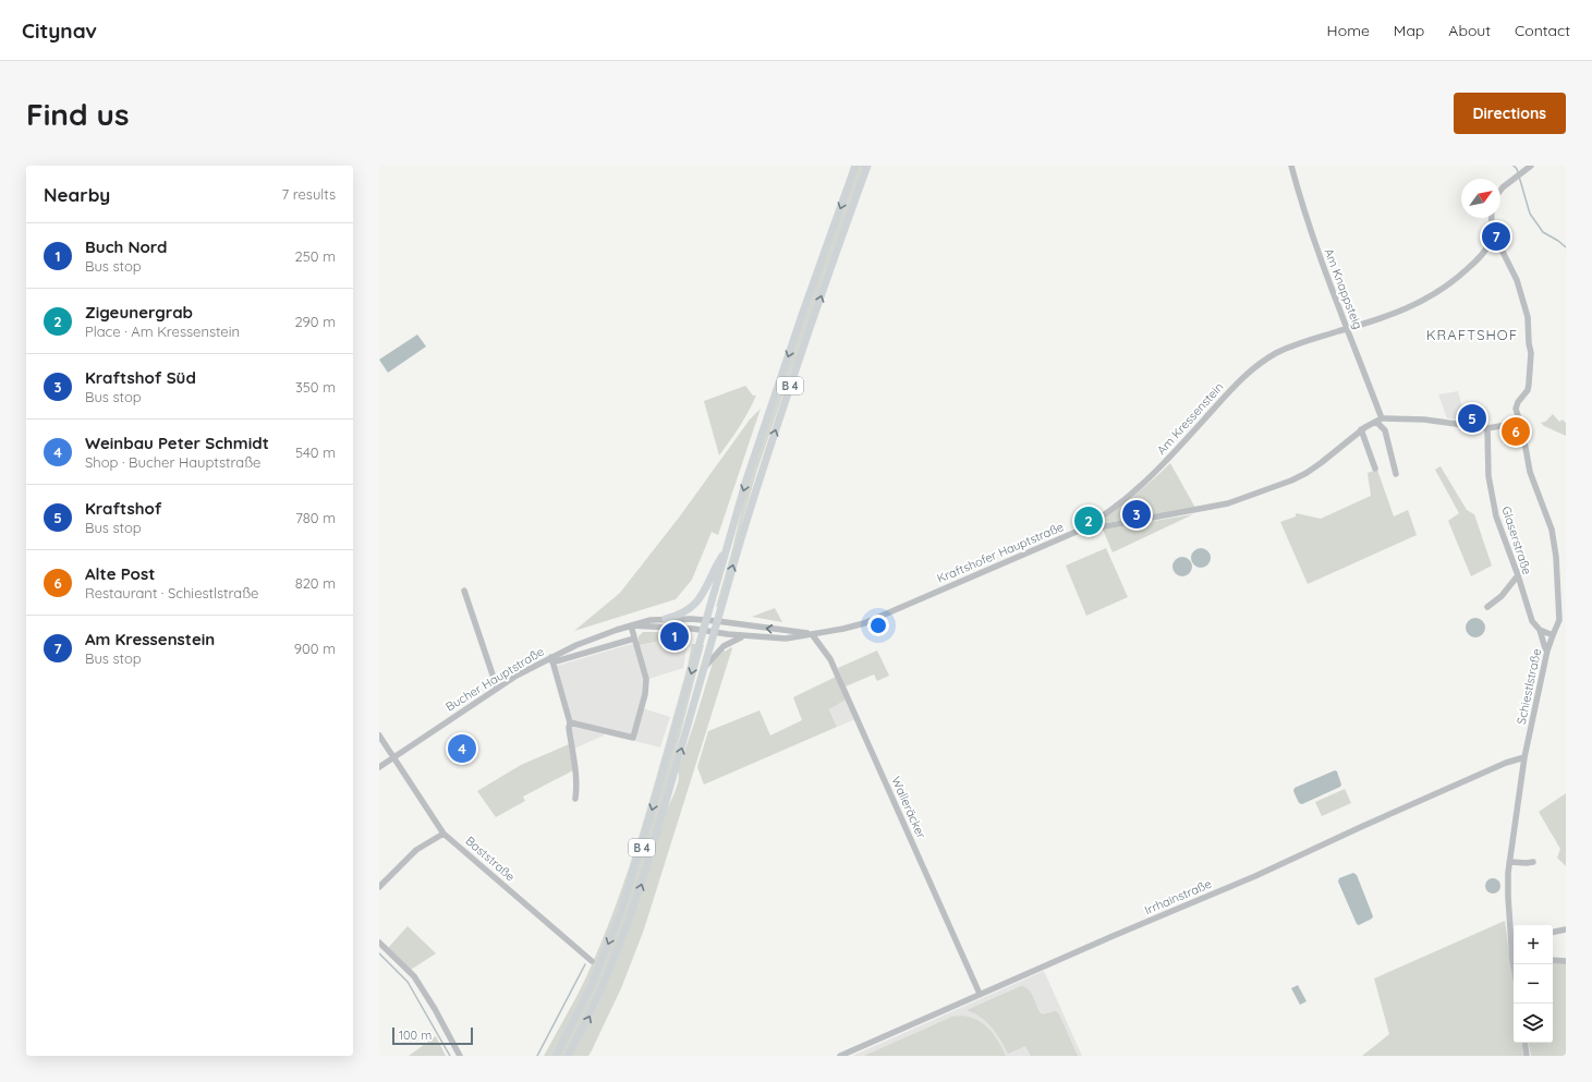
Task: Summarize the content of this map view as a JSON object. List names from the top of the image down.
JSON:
{
  "streets": {
    "main road": ["B 4"],
    "street": [
      "Am Knappsteig",
      "Am Kressenstein",
      "Glaserstraße",
      "Kraftshofer Hauptstraße",
      "Bucher Hauptstraße",
      "Schiestlstraße",
      "Walleräcker",
      "Baststraße",
      "Irrhainstraße"
    ]
  },
  "crossings": [
    ["Am Knappsteig", "Am Kressenstein"],
    ["B 4", "Kraftshofer Hauptstraße"],
    ["B 4", "Bucher Hauptstraße"],
    ["Am Kressenstein", "Kraftshofer Hauptstraße"],
    ["Glaserstraße", "Schiestlstraße"],
    ["Kraftshofer Hauptstraße", "Bucher Hauptstraße"],
    ["Kraftshofer Hauptstraße", "Walleräcker"],
    ["Bucher Hauptstraße", "Baststraße"],
    ["Schiestlstraße", "Irrhainstraße"],
    ["Walleräcker", "Irrhainstraße"]
  ],
  "districts": ["KRAFTSHOF"],
  "scale_bar": "100 m",
  "north": "top right",
  "page": {
    "header": "Citynav",
    "nav": [
      "Home",
      "Map",
      "About",
      "Contact"
    ],
    "buttons": "Directions",
    "title": "Find us",
    "heading": ["Nearby", "7 results"],
    "pins": [
      "7",
      "5",
      "6",
      "3",
      "2",
      "1",
      "4"
    ],
    "list": [
      {
        "mark": "1",
        "name": "Buch Nord",
        "note": "Bus stop",
        "value": "250 m"
      },
      {
        "mark": "2",
        "name": "Zigeunergrab",
        "note": "Place · Am Kressenstein",
        "value": "290 m"
      },
      {
        "mark": "3",
        "name": "Kraftshof Süd",
        "note": "Bus stop",
        "value": "350 m"
      },
      {
        "mark": "4",
        "name": "Weinbau Peter Schmidt",
        "note": "Shop · Bucher Hauptstraße",
        "value": "540 m"
      },
      {
        "mark": "5",
        "name": "Kraftshof",
        "note": "Bus stop",
        "value": "780 m"
      },
      {
        "mark": "6",
        "name": "Alte Post",
        "note": "Restaurant · Schiestlstraße",
        "value": "820 m"
      },
      {
        "mark": "7",
        "name": "Am Kressenstein",
        "note": "Bus stop",
        "value": "900 m"
      }
    ],
    "map_buttons": ["+", "−"],
    "scale": "100 m"
  }
}
